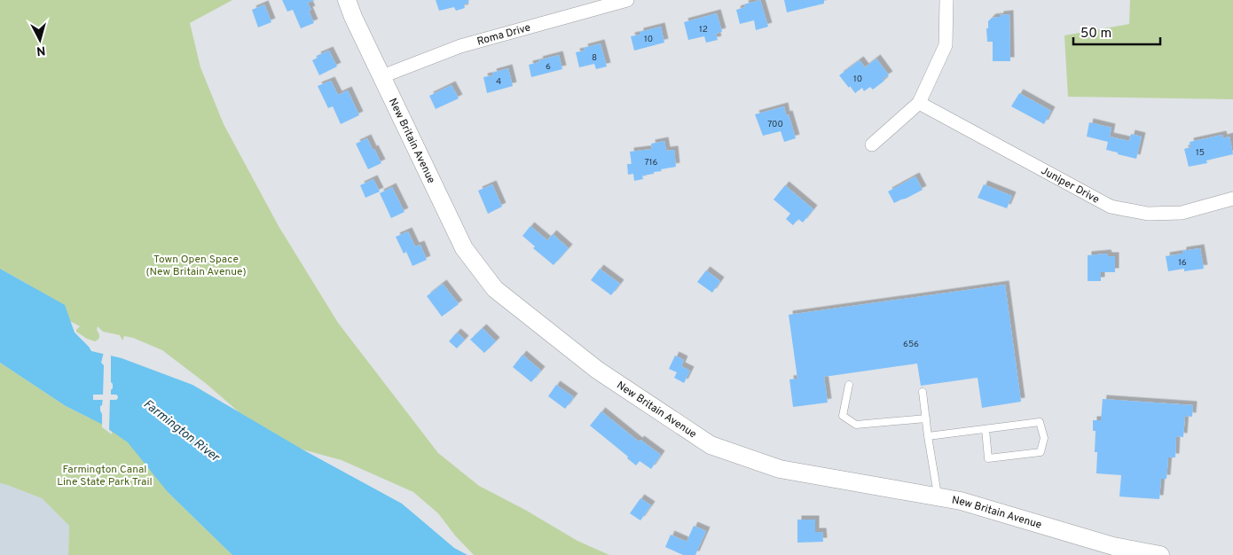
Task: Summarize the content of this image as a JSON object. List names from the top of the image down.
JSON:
{
  "streets": {
    "street": ["Roma Drive", "New Britain Avenue", "Juniper Drive"]
  },
  "crossings": [
    ["Roma Drive", "New Britain Avenue"]
  ],
  "water": ["Farmington River"],
  "parks": ["Town Open Space (New Britain Avenue)", "Farmington Canal Line State Park Trail"],
  "house_numbers": [
    "12",
    "10",
    "8",
    "6",
    "10",
    "4",
    "700",
    "15",
    "716",
    "16",
    "656"
  ],
  "scale_bar": "50 m",
  "north": "bottom"
}
